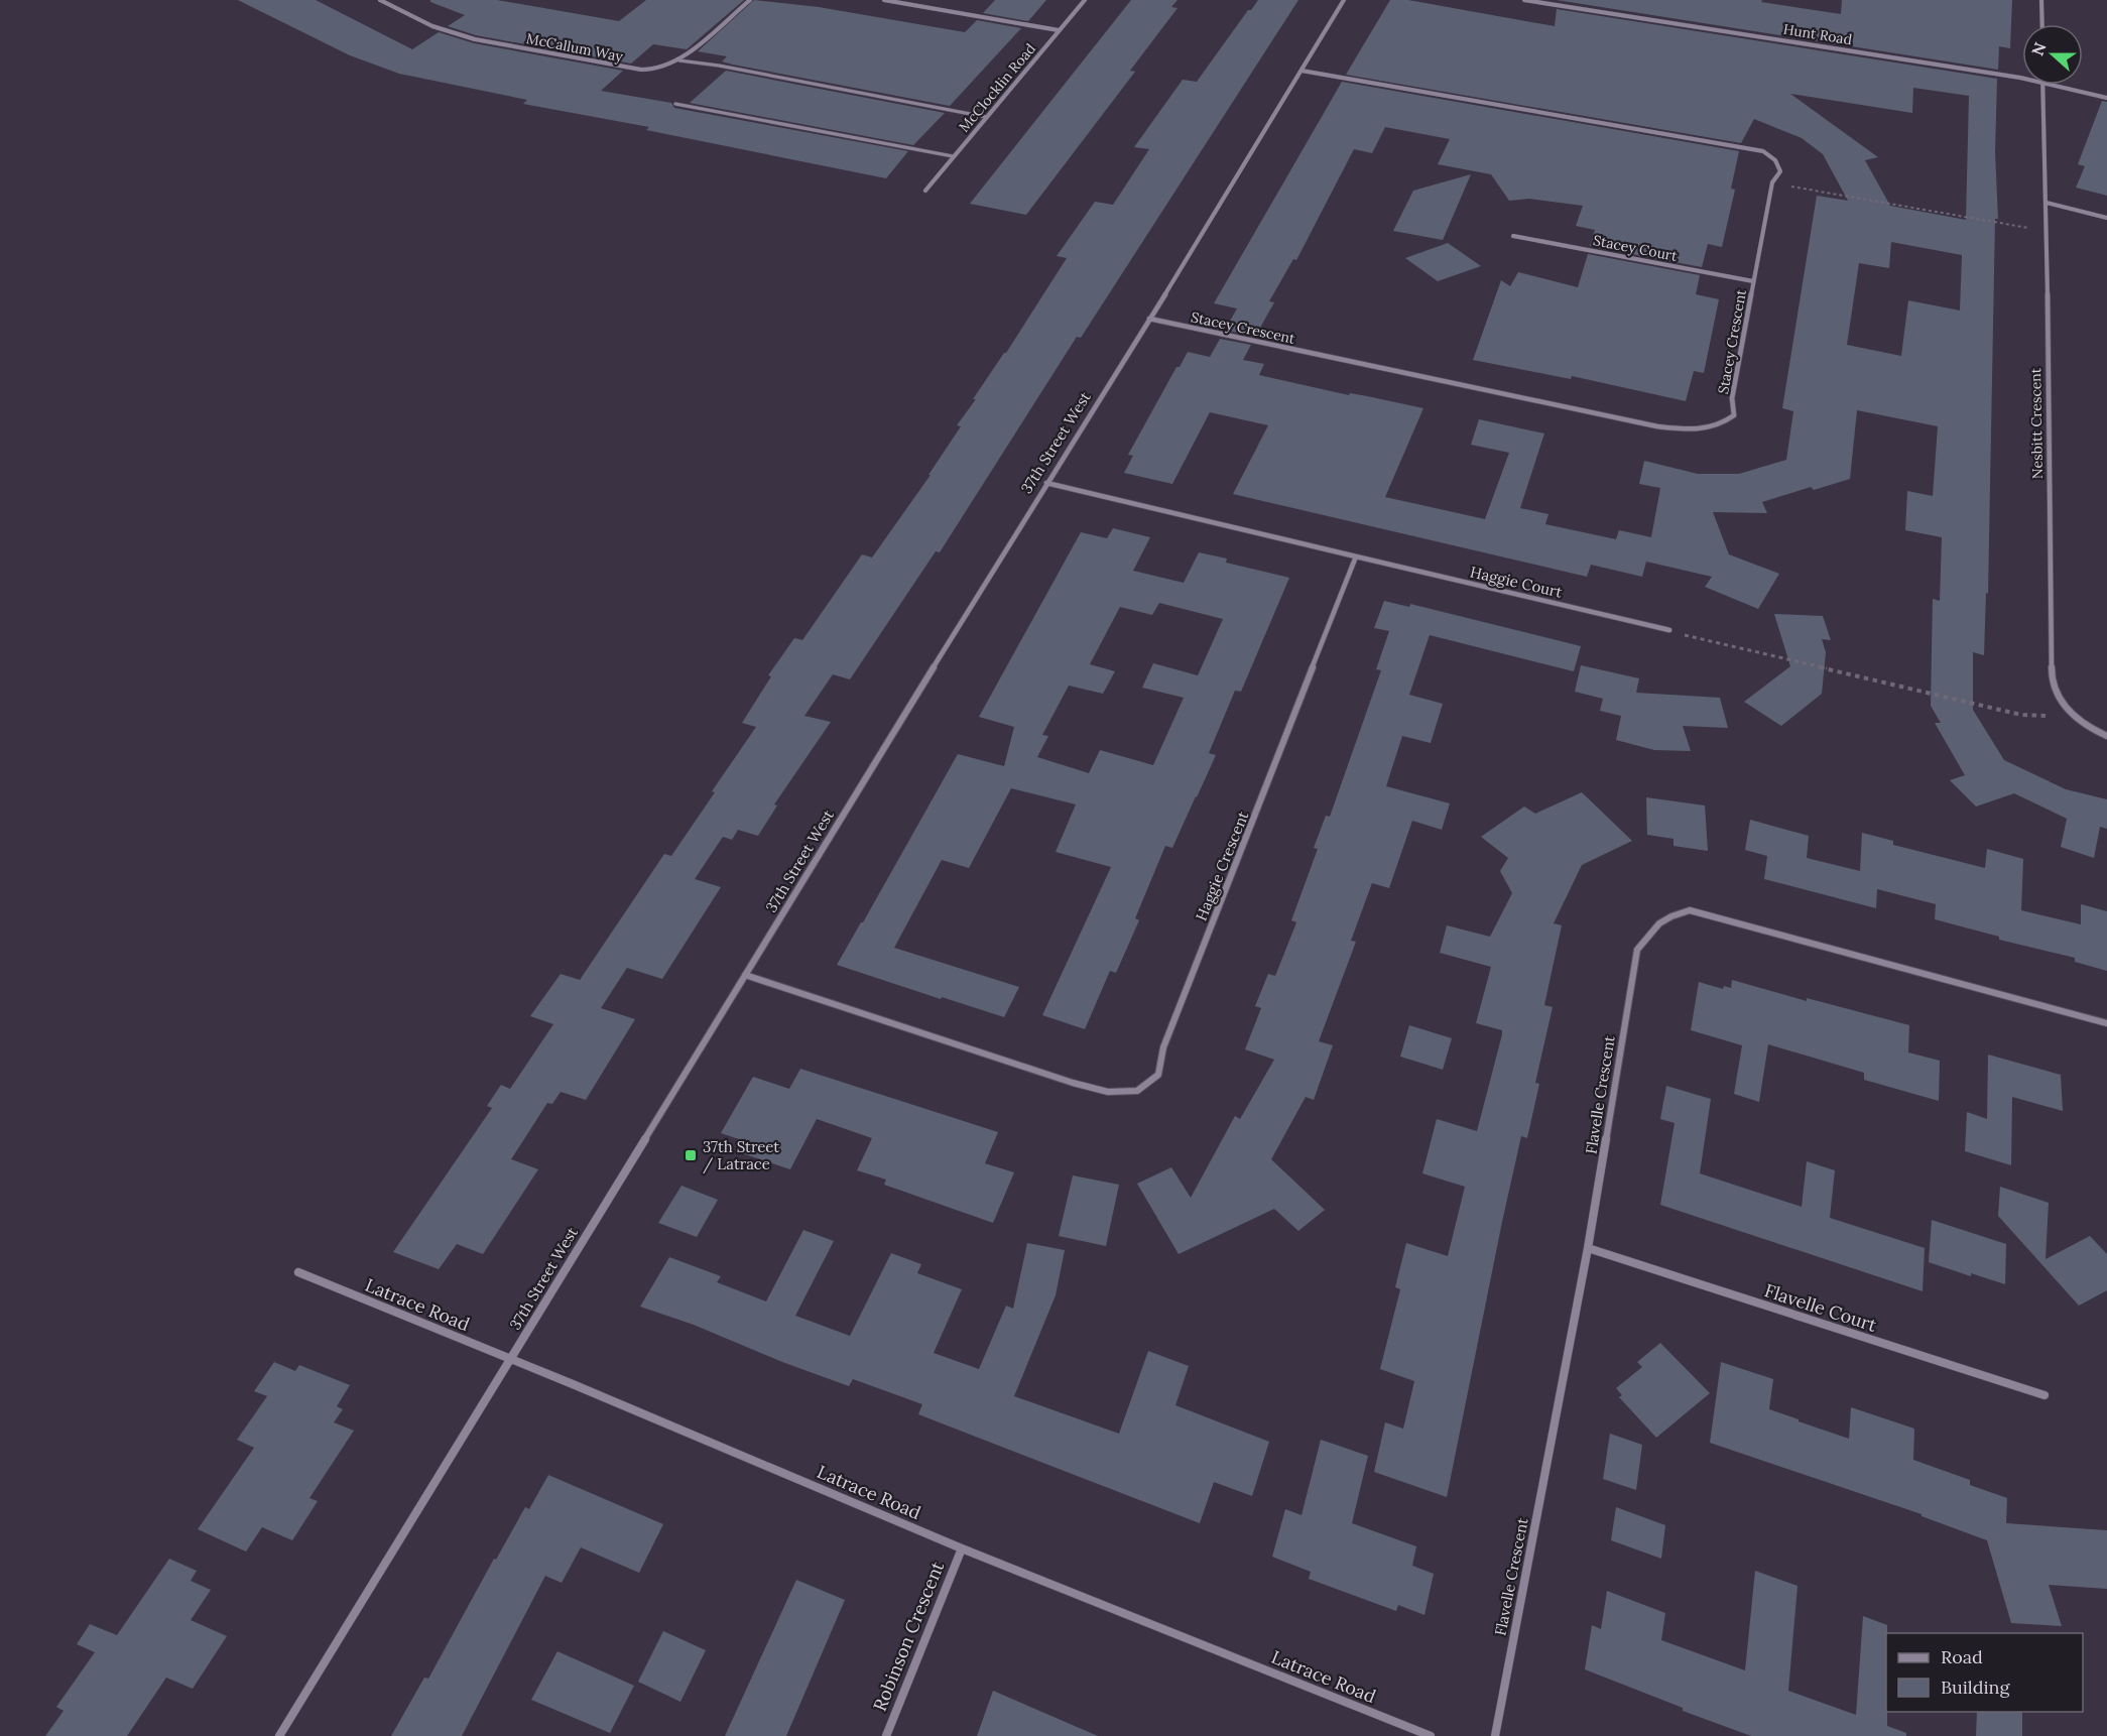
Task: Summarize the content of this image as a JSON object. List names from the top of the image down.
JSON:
{
  "streets": {
    "street": [
      "Hunt Road",
      "McCallum Way",
      "McClocklin Road",
      "Stacey Court",
      "Stacey Crescent",
      "Nesbitt Crescent",
      "37th Street West",
      "Haggie Court",
      "Haggie Crescent",
      "Flavelle Crescent",
      "Latrace Road",
      "Flavelle Court",
      "Robinson Crescent"
    ]
  },
  "crossings": [
    ["Stacey Court", "Stacey Crescent"],
    ["Stacey Crescent", "37th Street West"],
    ["37th Street West", "Haggie Crescent"],
    ["37th Street West", "Latrace Road"],
    ["Haggie Court", "Haggie Crescent"],
    ["Flavelle Crescent", "Flavelle Court"],
    ["Latrace Road", "Robinson Crescent"]
  ],
  "places": {
    "transit": ["37th Street / Latrace"]
  },
  "legend": ["Road", "Building"],
  "north": "left"
}
